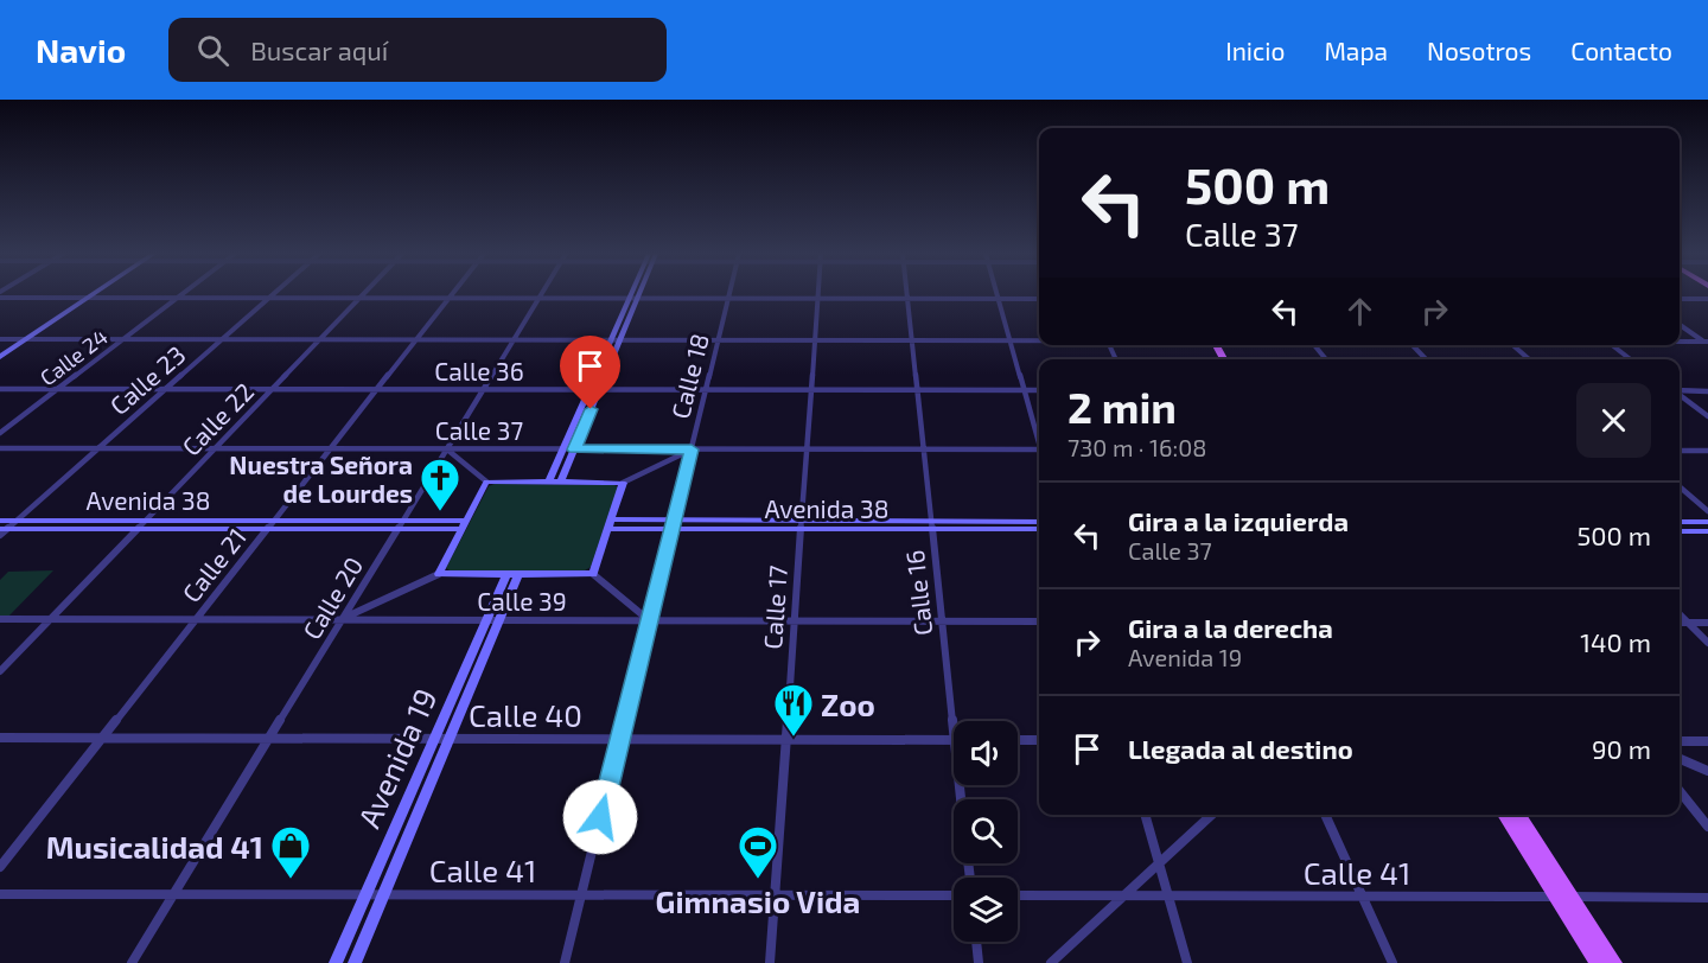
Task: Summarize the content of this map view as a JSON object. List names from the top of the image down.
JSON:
{
  "streets": {
    "main road": ["Avenida 38", "Avenida 19"],
    "street": [
      "Calle 24",
      "Calle 36",
      "Calle 18",
      "Calle 23",
      "Calle 22",
      "Calle 37",
      "Calle 21",
      "Calle 16",
      "Calle 20",
      "Calle 39",
      "Calle 17",
      "Calle 40",
      "Calle 41"
    ]
  },
  "crossings": [
    ["Calle 24", "Calle 36"],
    ["Calle 36", "Calle 18"],
    ["Calle 36", "Calle 23"],
    ["Calle 36", "Calle 22"],
    ["Calle 36", "Calle 21"],
    ["Calle 36", "Calle 16"],
    ["Calle 36", "Calle 20"],
    ["Calle 36", "Calle 17"],
    ["Calle 18", "Calle 37"],
    ["Calle 18", "Avenida 38"],
    ["Calle 18", "Calle 39"],
    ["Calle 18", "Calle 40"],
    ["Calle 18", "Calle 41"],
    ["Calle 23", "Calle 37"],
    ["Calle 23", "Avenida 38"],
    ["Calle 22", "Calle 37"],
    ["Calle 22", "Avenida 38"],
    ["Calle 22", "Calle 39"],
    ["Calle 37", "Calle 21"],
    ["Calle 37", "Calle 16"],
    ["Calle 37", "Calle 20"],
    ["Calle 37", "Calle 17"],
    ["Avenida 38", "Calle 21"],
    ["Avenida 38", "Calle 16"],
    ["Avenida 38", "Calle 20"],
    ["Avenida 38", "Calle 17"],
    ["Calle 21", "Calle 39"],
    ["Calle 21", "Calle 40"],
    ["Calle 16", "Calle 39"],
    ["Calle 20", "Calle 39"],
    ["Calle 20", "Calle 40"],
    ["Calle 20", "Calle 41"],
    ["Calle 39", "Calle 17"],
    ["Calle 39", "Avenida 19"],
    ["Calle 17", "Calle 40"],
    ["Calle 17", "Calle 41"],
    ["Calle 40", "Avenida 19"],
    ["Avenida 19", "Calle 41"]
  ],
  "places": {
    "church": ["Nuestra Señora de Lourdes"],
    "restaurant": ["Zoo"],
    "shop": ["Musicalidad 41"],
    "sports": ["Gimnasio Vida"]
  },
  "page": {
    "header": "Navio",
    "search": "Buscar aquí",
    "nav": [
      "Inicio",
      "Mapa",
      "Nosotros",
      "Contacto"
    ],
    "turn": ["500 m", "Calle 37"],
    "heading": ["2 min", "730 m · 16:08"],
    "list": [
      {
        "name": "Gira a la izquierda",
        "note": "Calle 37",
        "value": "500 m"
      },
      {
        "name": "Gira a la derecha",
        "note": "Avenida 19",
        "value": "140 m"
      },
      {
        "name": "Llegada al destino",
        "value": "90 m"
      }
    ]
  }
}
